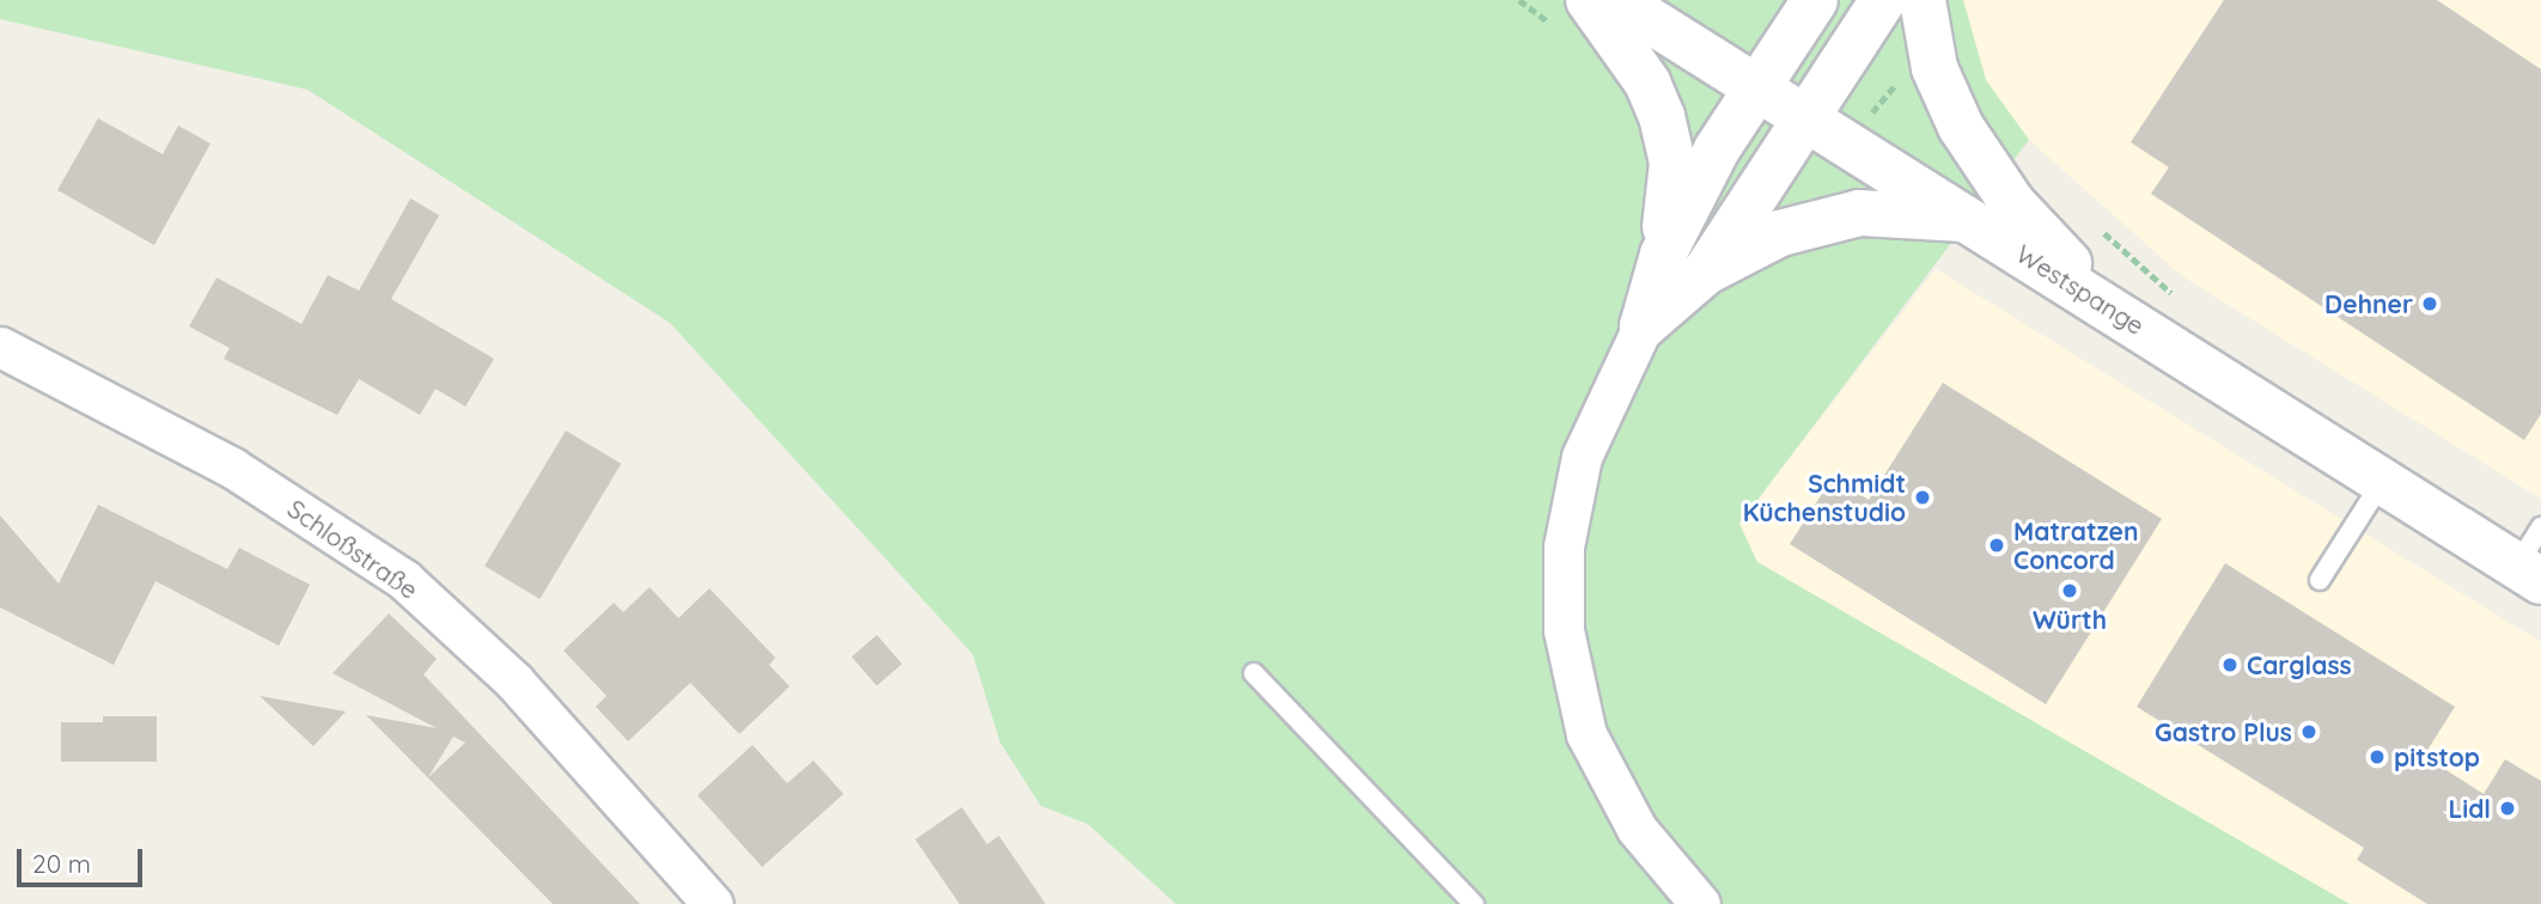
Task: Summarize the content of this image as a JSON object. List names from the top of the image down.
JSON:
{
  "streets": {
    "main road": ["Westspange"],
    "street": ["Schloßstraße"]
  },
  "places": [
    "Dehner",
    "Schmidt Küchenstudio",
    "Matratzen Concord",
    "Würth",
    "Carglass",
    "Gastro Plus",
    "pitstop",
    "Lidl"
  ],
  "scale_bar": "20 m"
}
